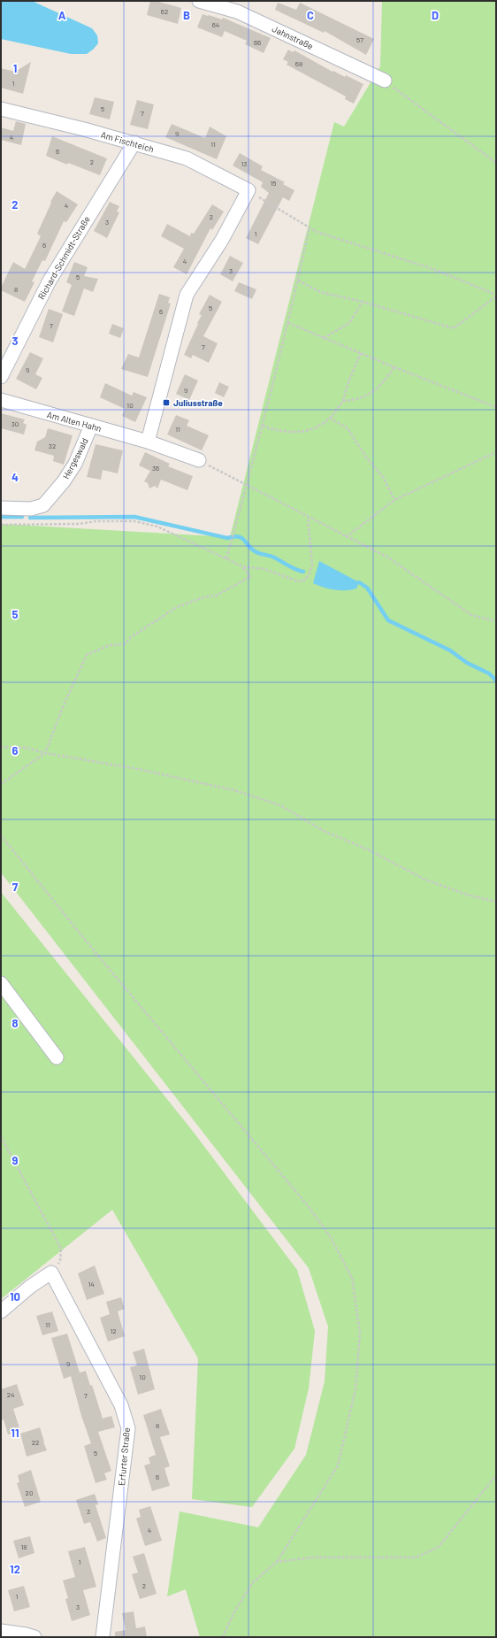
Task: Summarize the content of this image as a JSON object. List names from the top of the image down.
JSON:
{
  "streets": {
    "street": [
      "Jahnstraße",
      "Am Fischteich",
      "Richard-Schmidt-Straße",
      "Am Alten Hahn",
      "Hergeswald",
      "Erfurter Straße"
    ]
  },
  "crossings": [
    ["Am Fischteich", "Richard-Schmidt-Straße"],
    ["Am Alten Hahn", "Hergeswald"]
  ],
  "places": {
    "transit": ["Juliusstraße"]
  },
  "house_numbers": [
    "62",
    "64",
    "57",
    "66",
    "68",
    "1",
    "5",
    "7",
    "9",
    "4",
    "11",
    "6",
    "2",
    "13",
    "15",
    "4",
    "2",
    "3",
    "1",
    "6",
    "4",
    "3",
    "5",
    "8",
    "5",
    "6",
    "7",
    "7",
    "9",
    "9",
    "10",
    "30",
    "11",
    "32",
    "36",
    "14",
    "11",
    "12",
    "9",
    "10",
    "24",
    "7",
    "8",
    "22",
    "5",
    "6",
    "20",
    "3",
    "4",
    "18",
    "1",
    "2",
    "1",
    "3"
  ],
  "grid": {
    "columns": [
      "A",
      "B",
      "C",
      "D"
    ],
    "rows": [
      "1",
      "2",
      "3",
      "4",
      "5",
      "6",
      "7",
      "8",
      "9",
      "10",
      "11",
      "12"
    ]
  }
}
